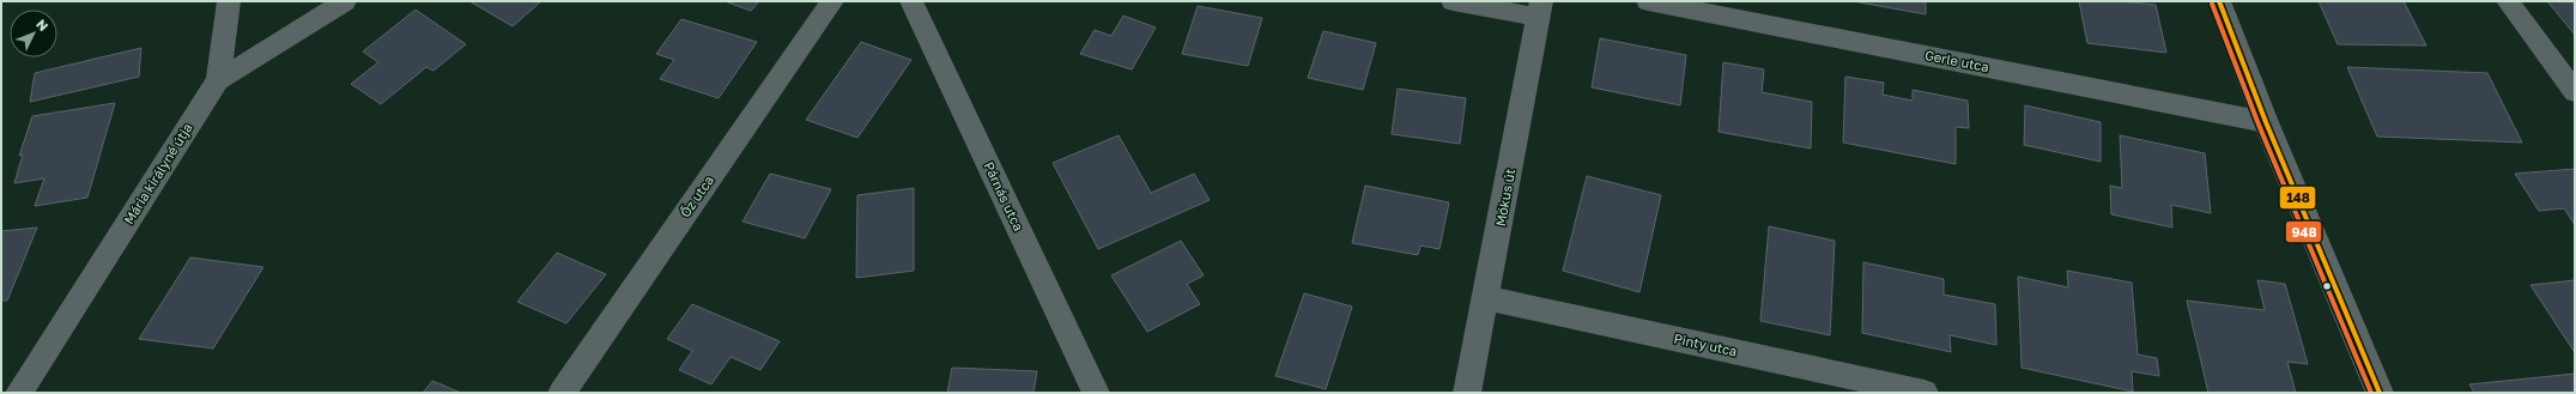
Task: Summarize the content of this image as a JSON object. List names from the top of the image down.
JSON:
{
  "streets": {
    "street": [
      "Gerle utca",
      "Mária királyné útja",
      "Őz utca",
      "Párnás utca",
      "Mókus út",
      "Pinty utca"
    ]
  },
  "crossings": [
    ["Mókus út", "Pinty utca"]
  ],
  "lines": ["transit line 148", "transit line 948"],
  "north": "top right"
}
